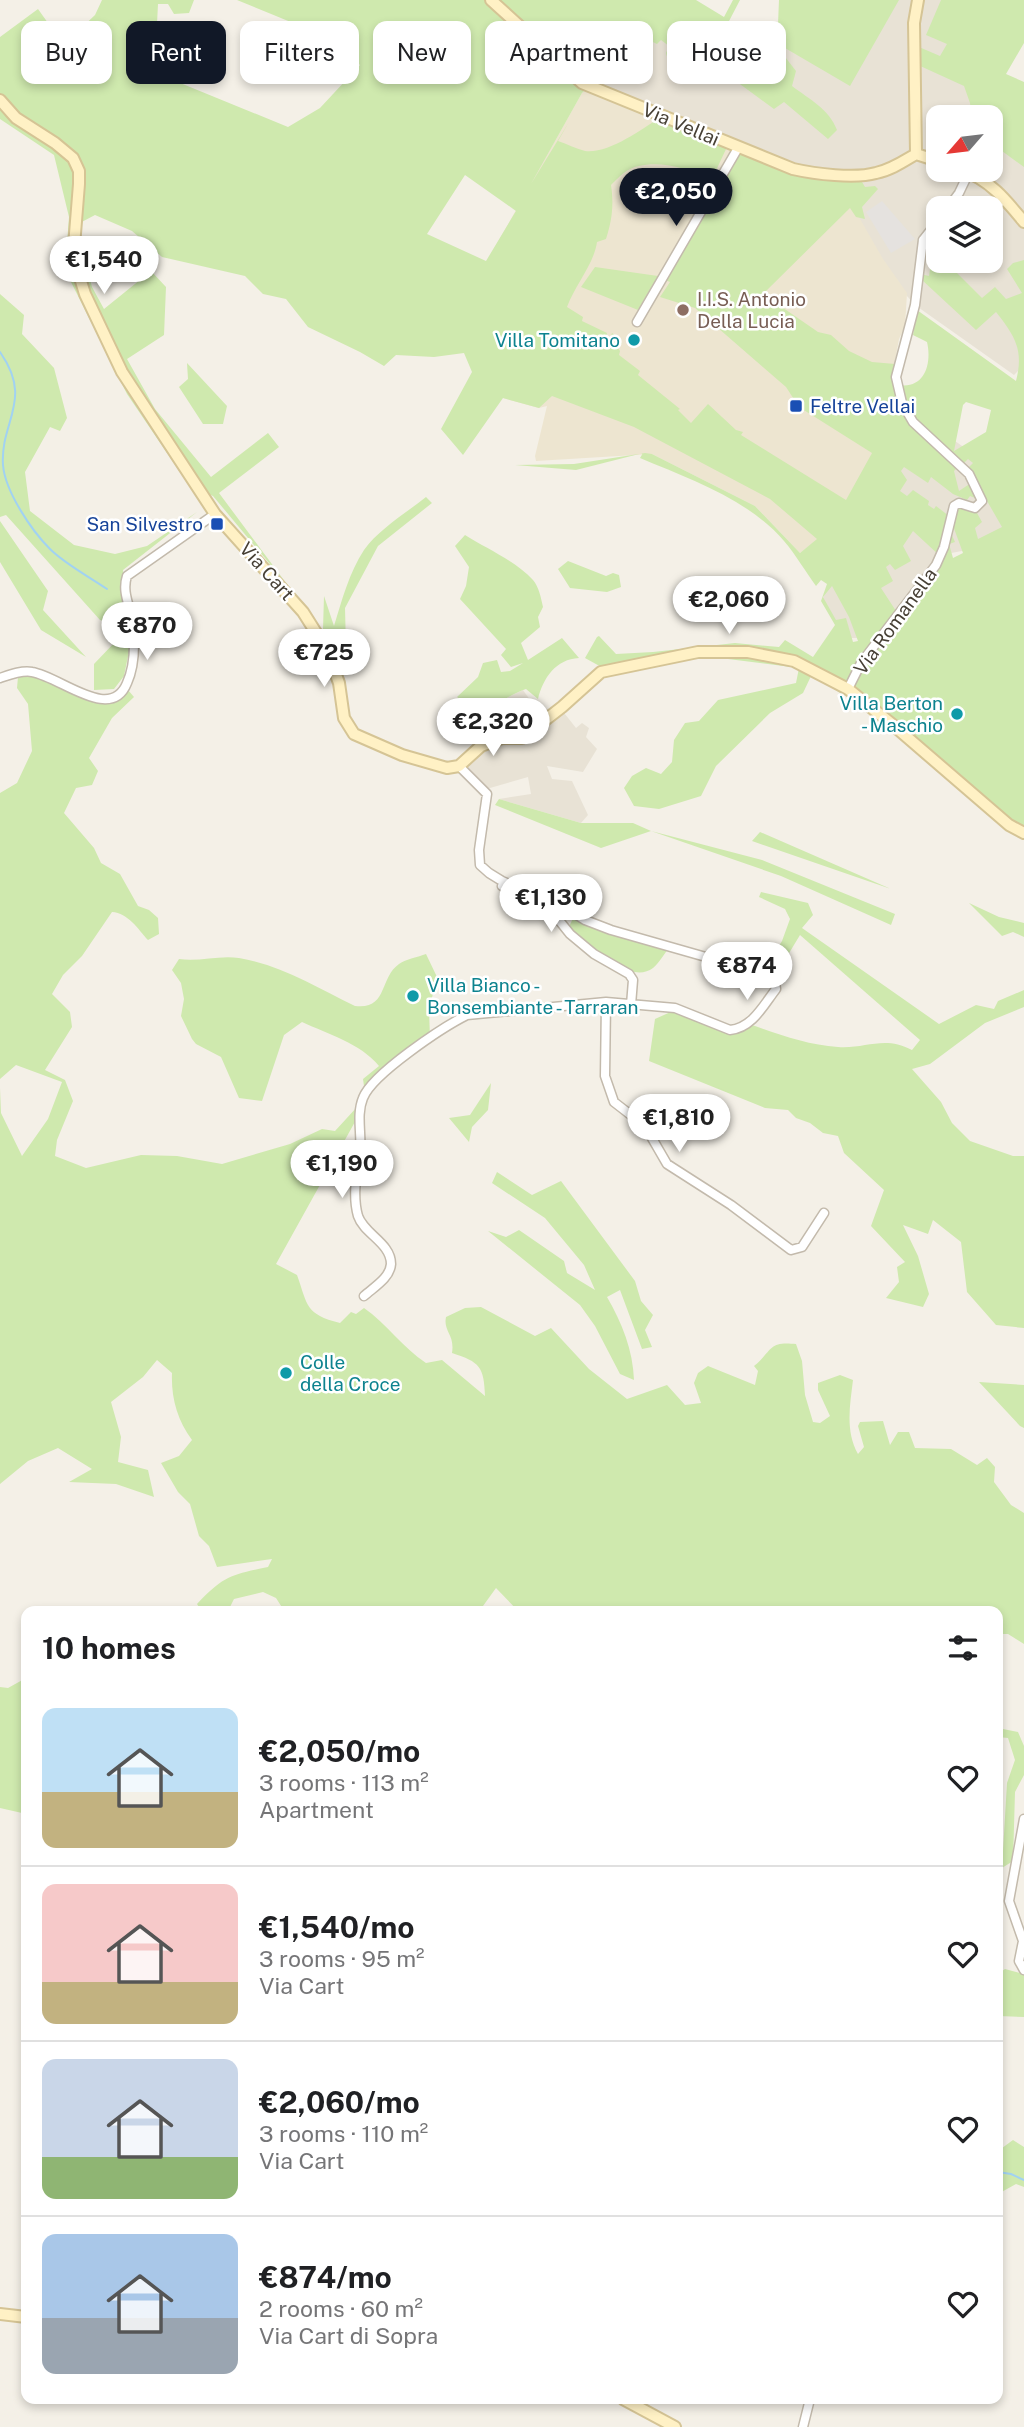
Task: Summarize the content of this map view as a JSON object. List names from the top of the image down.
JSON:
{
  "streets": {
    "street": ["Via Vellai", "Via Cart", "Via Romanella"]
  },
  "places": {
    "other": [
      "I.I.S. Antonio Della Lucia",
      "Villa Tomitano",
      "Villa Berton - Maschio",
      "Villa Bianco - Bonsembiante - Tarraran",
      "Colle della Croce"
    ],
    "transit": ["Feltre Vellai", "San Silvestro"]
  },
  "north": "bottom left",
  "page": {
    "chip": [
      "Buy",
      "Rent",
      "Filters",
      "New",
      "Apartment",
      "House"
    ],
    "price": [
      "€2,050",
      "€1,540",
      "€2,060",
      "€870",
      "€725",
      "€2,320",
      "€1,130",
      "€874",
      "€1,810",
      "€1,190"
    ],
    "heading": "10 homes",
    "list": [
      {
        "name": "€2,050/mo",
        "note": "3 rooms · 113 m² · Apartment"
      },
      {
        "name": "€1,540/mo",
        "note": "3 rooms · 95 m² · Via Cart"
      },
      {
        "name": "€2,060/mo",
        "note": "3 rooms · 110 m² · Via Cart"
      },
      {
        "name": "€874/mo",
        "note": "2 rooms · 60 m² · Via Cart di Sopra"
      }
    ]
  }
}
